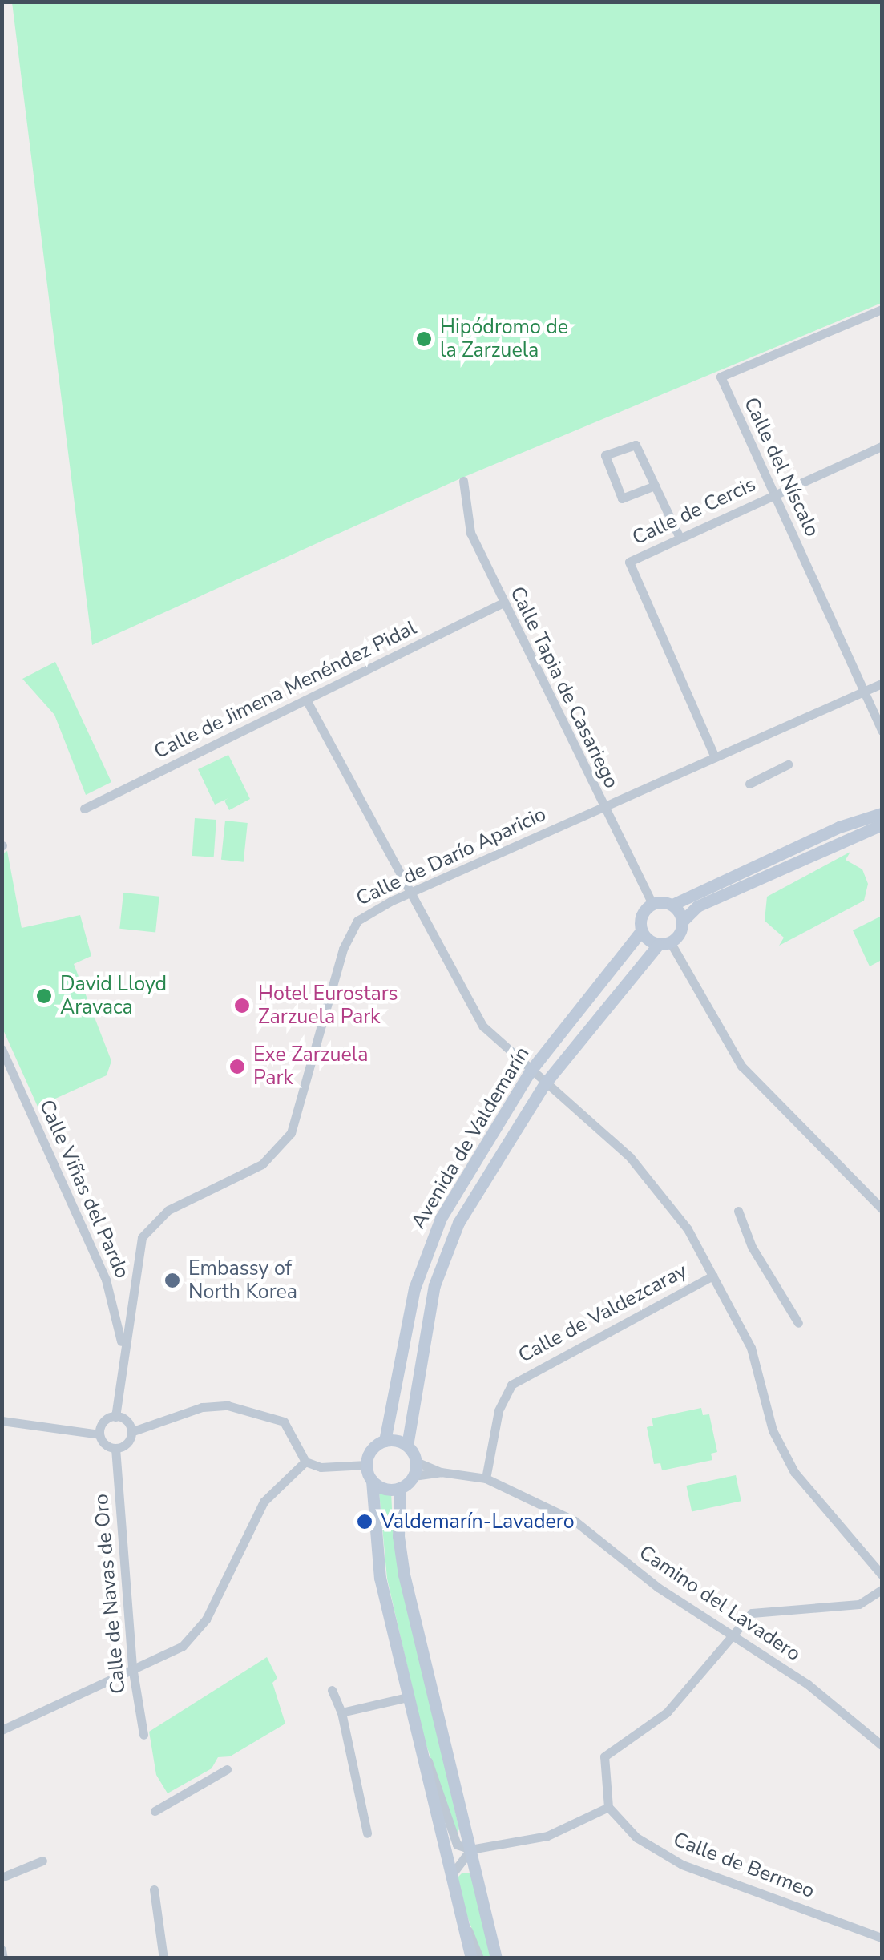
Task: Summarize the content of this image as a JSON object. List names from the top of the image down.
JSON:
{
  "streets": {
    "street": [
      "Calle del Níscalo",
      "Calle de Cercis",
      "Calle Tapia de Casariego",
      "Calle de Jimena Menéndez Pidal",
      "Calle de Darío Aparicio",
      "Avenida de Valdemarín",
      "Calle Viñas del Pardo",
      "Calle de Valdezcaray",
      "Calle de Navas de Oro",
      "Camino del Lavadero",
      "Calle de Bermeo"
    ]
  },
  "crossings": [
    ["Calle del Níscalo", "Calle de Cercis"],
    ["Calle del Níscalo", "Calle de Darío Aparicio"],
    ["Calle de Cercis", "Calle de Darío Aparicio"],
    ["Calle Tapia de Casariego", "Calle de Jimena Menéndez Pidal"],
    ["Calle Tapia de Casariego", "Calle de Darío Aparicio"],
    ["Calle Tapia de Casariego", "Avenida de Valdemarín"],
    ["Calle de Darío Aparicio", "Calle Viñas del Pardo"],
    ["Calle de Darío Aparicio", "Calle de Navas de Oro"],
    ["Avenida de Valdemarín", "Camino del Lavadero"],
    ["Calle de Valdezcaray", "Camino del Lavadero"]
  ],
  "places": [
    "Hipódromo de la Zarzuela",
    "David Lloyd Aravaca",
    "Hotel Eurostars Zarzuela Park",
    "Exe Zarzuela Park",
    "Embassy of North Korea",
    "Valdemarín-Lavadero"
  ]
}
